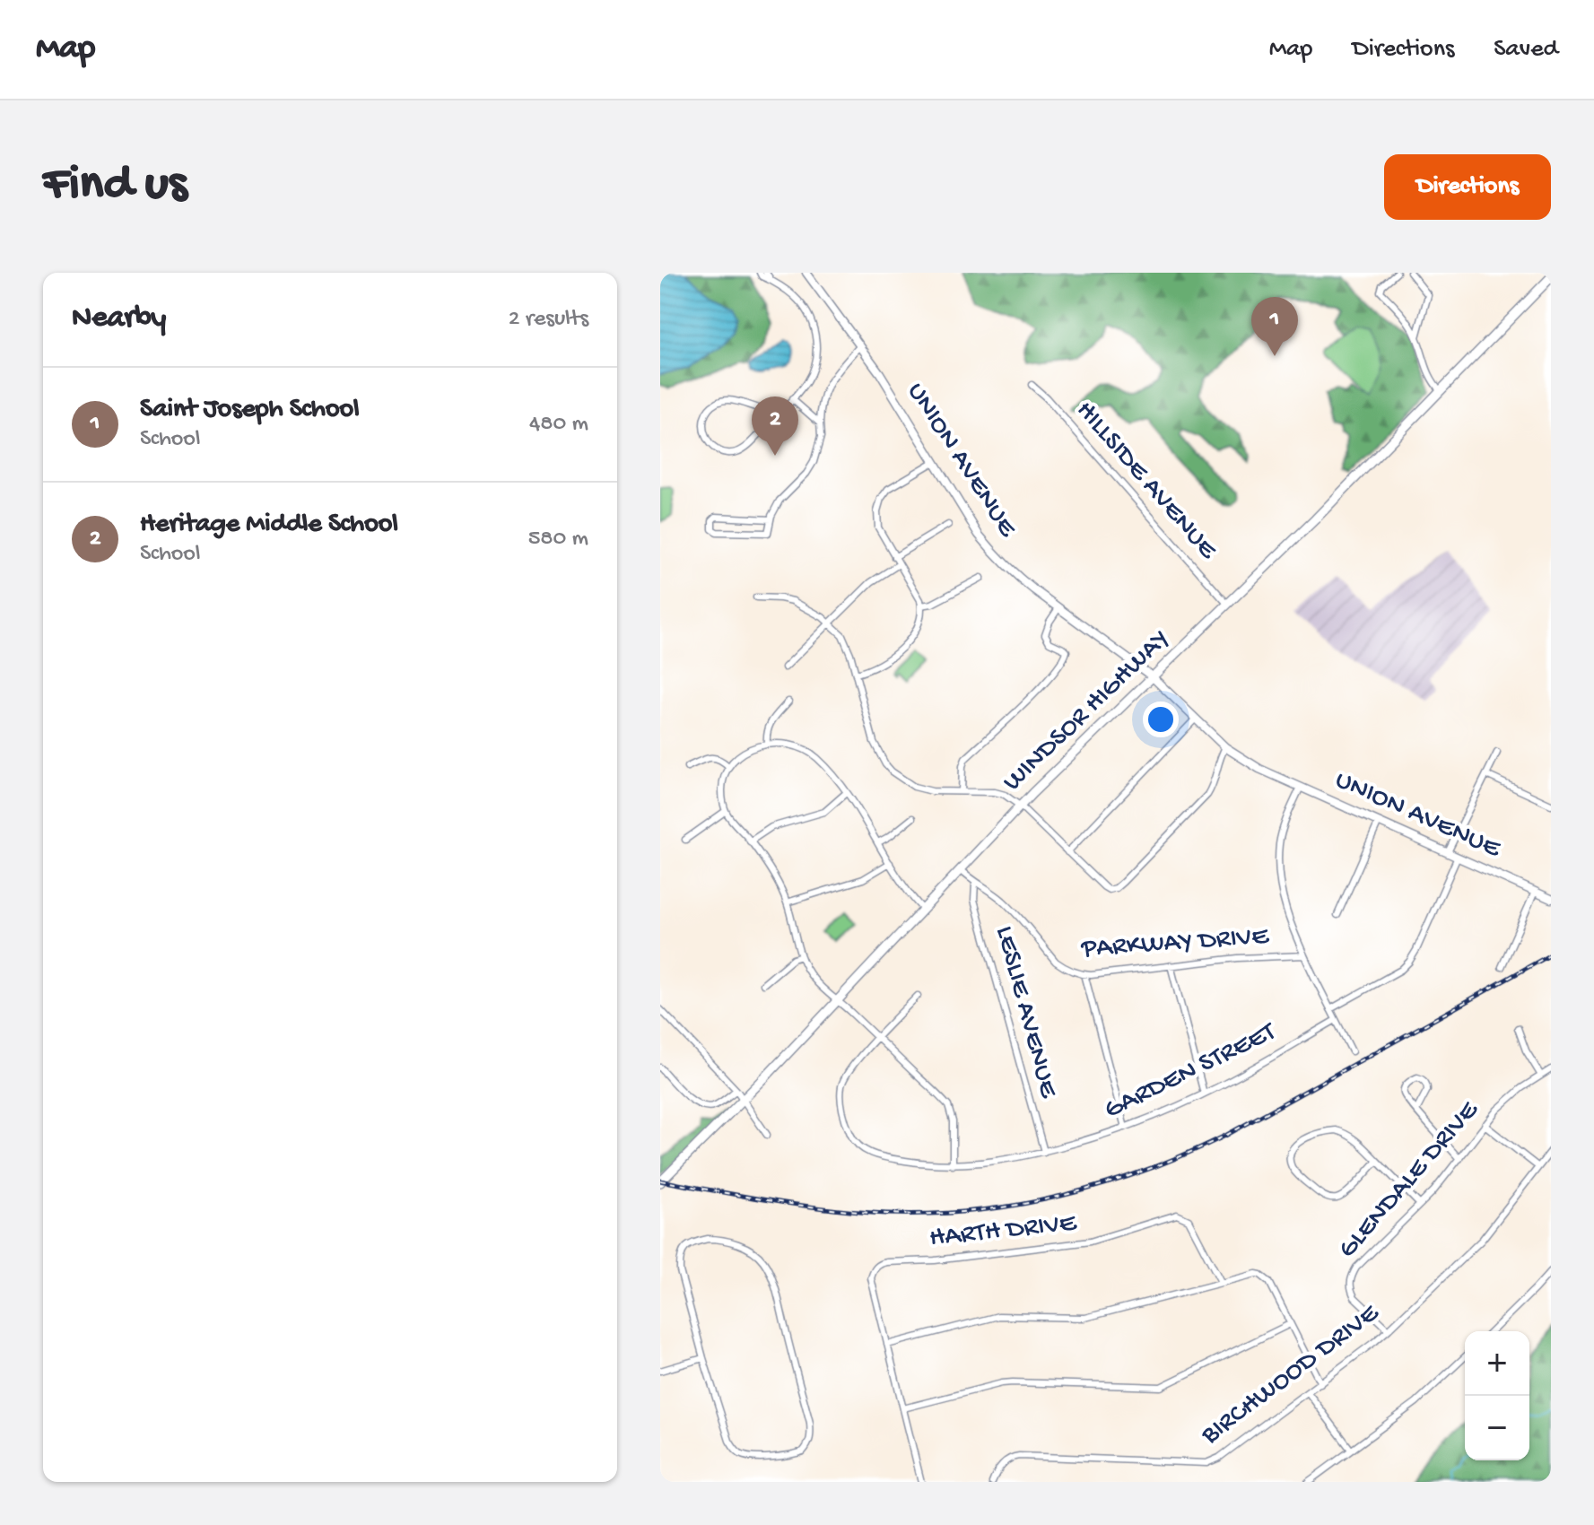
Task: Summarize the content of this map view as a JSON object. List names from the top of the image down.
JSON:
{
  "streets": {
    "main road": ["WINDSOR HIGHWAY"],
    "street": [
      "UNION AVENUE",
      "HILLSIDE AVENUE",
      "PARKWAY DRIVE",
      "LESLIE AVENUE",
      "GARDEN STREET",
      "GLENDALE DRIVE",
      "HARTH DRIVE",
      "BIRCHWOOD DRIVE"
    ]
  },
  "crossings": [
    ["UNION AVENUE", "WINDSOR HIGHWAY"],
    ["HILLSIDE AVENUE", "WINDSOR HIGHWAY"],
    ["WINDSOR HIGHWAY", "PARKWAY DRIVE"],
    ["PARKWAY DRIVE", "LESLIE AVENUE"],
    ["LESLIE AVENUE", "GARDEN STREET"],
    ["GLENDALE DRIVE", "BIRCHWOOD DRIVE"]
  ],
  "page": {
    "header": "Map",
    "nav": ["Map", "Directions", "Saved"],
    "buttons": "Directions",
    "title": "Find us",
    "heading": ["Nearby", "2 results"],
    "pins": ["1", "2"],
    "list": [
      {
        "mark": "1",
        "name": "Saint Joseph School",
        "note": "School",
        "value": "480 m"
      },
      {
        "mark": "2",
        "name": "Heritage Middle School",
        "note": "School",
        "value": "580 m"
      }
    ],
    "map_buttons": ["+", "−"]
  }
}
